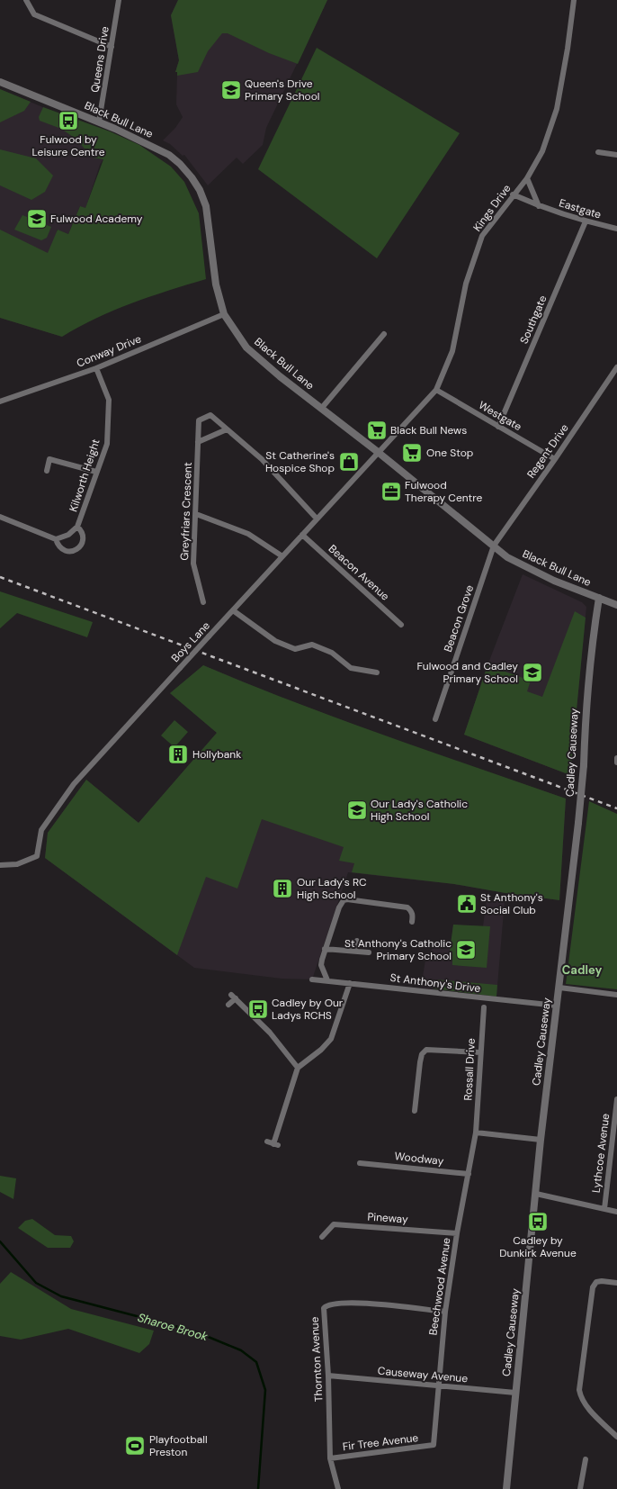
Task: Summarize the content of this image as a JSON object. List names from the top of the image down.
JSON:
{
  "streets": {
    "street": [
      "Queens Drive",
      "Black Bull Lane",
      "Kings Drive",
      "Eastgate",
      "Southgate",
      "Conway Drive",
      "Westgate",
      "Regent Drive",
      "Kilworth Height",
      "Greyfriars Crescent",
      "Beacon Avenue",
      "Beacon Grove",
      "Boys Lane",
      "Cadley Causeway",
      "St Anthony's Drive",
      "Rossall Drive",
      "Lythcoe Avenue",
      "Woodway",
      "Pineway",
      "Beechwood Avenue",
      "Thornton Avenue",
      "Causeway Avenue",
      "Fir Tree Avenue"
    ]
  },
  "crossings": [
    ["Queens Drive", "Black Bull Lane"],
    ["Black Bull Lane", "Kings Drive"],
    ["Black Bull Lane", "Conway Drive"],
    ["Black Bull Lane", "Regent Drive"],
    ["Black Bull Lane", "Beacon Grove"],
    ["Black Bull Lane", "Boys Lane"],
    ["Black Bull Lane", "Cadley Causeway"],
    ["Kings Drive", "Eastgate"],
    ["Kings Drive", "Westgate"],
    ["Kings Drive", "Boys Lane"],
    ["Eastgate", "Southgate"],
    ["Southgate", "Westgate"],
    ["Conway Drive", "Kilworth Height"],
    ["Westgate", "Regent Drive"],
    ["Regent Drive", "Beacon Grove"],
    ["Greyfriars Crescent", "Boys Lane"],
    ["Beacon Avenue", "Boys Lane"],
    ["Cadley Causeway", "St Anthony's Drive"],
    ["Cadley Causeway", "Causeway Avenue"],
    ["Rossall Drive", "Beechwood Avenue"],
    ["Woodway", "Beechwood Avenue"],
    ["Pineway", "Beechwood Avenue"],
    ["Beechwood Avenue", "Thornton Avenue"],
    ["Beechwood Avenue", "Causeway Avenue"],
    ["Beechwood Avenue", "Fir Tree Avenue"],
    ["Thornton Avenue", "Causeway Avenue"],
    ["Thornton Avenue", "Fir Tree Avenue"]
  ],
  "districts": ["Cadley"],
  "water": ["Sharoe Brook"],
  "places": {
    "school or university": [
      "Queen's Drive Primary School",
      "Fulwood Academy",
      "Fulwood and Cadley Primary School",
      "Our Lady's Catholic High School",
      "St Anthony's Catholic Primary School"
    ],
    "bus stop": ["Fulwood by Leisure Centre", "Cadley by Our Ladys RCHS", "Cadley by Dunkirk Avenue"],
    "supermarket": ["Black Bull News", "One Stop"],
    "shop": ["St Catherine's Hospice Shop"],
    "office": ["Fulwood Therapy Centre"],
    "building": ["Hollybank", "Our Lady's RC High School"],
    "public building": ["St Anthony's Social Club"],
    "sports": ["Playfootball Preston"]
  }
}
